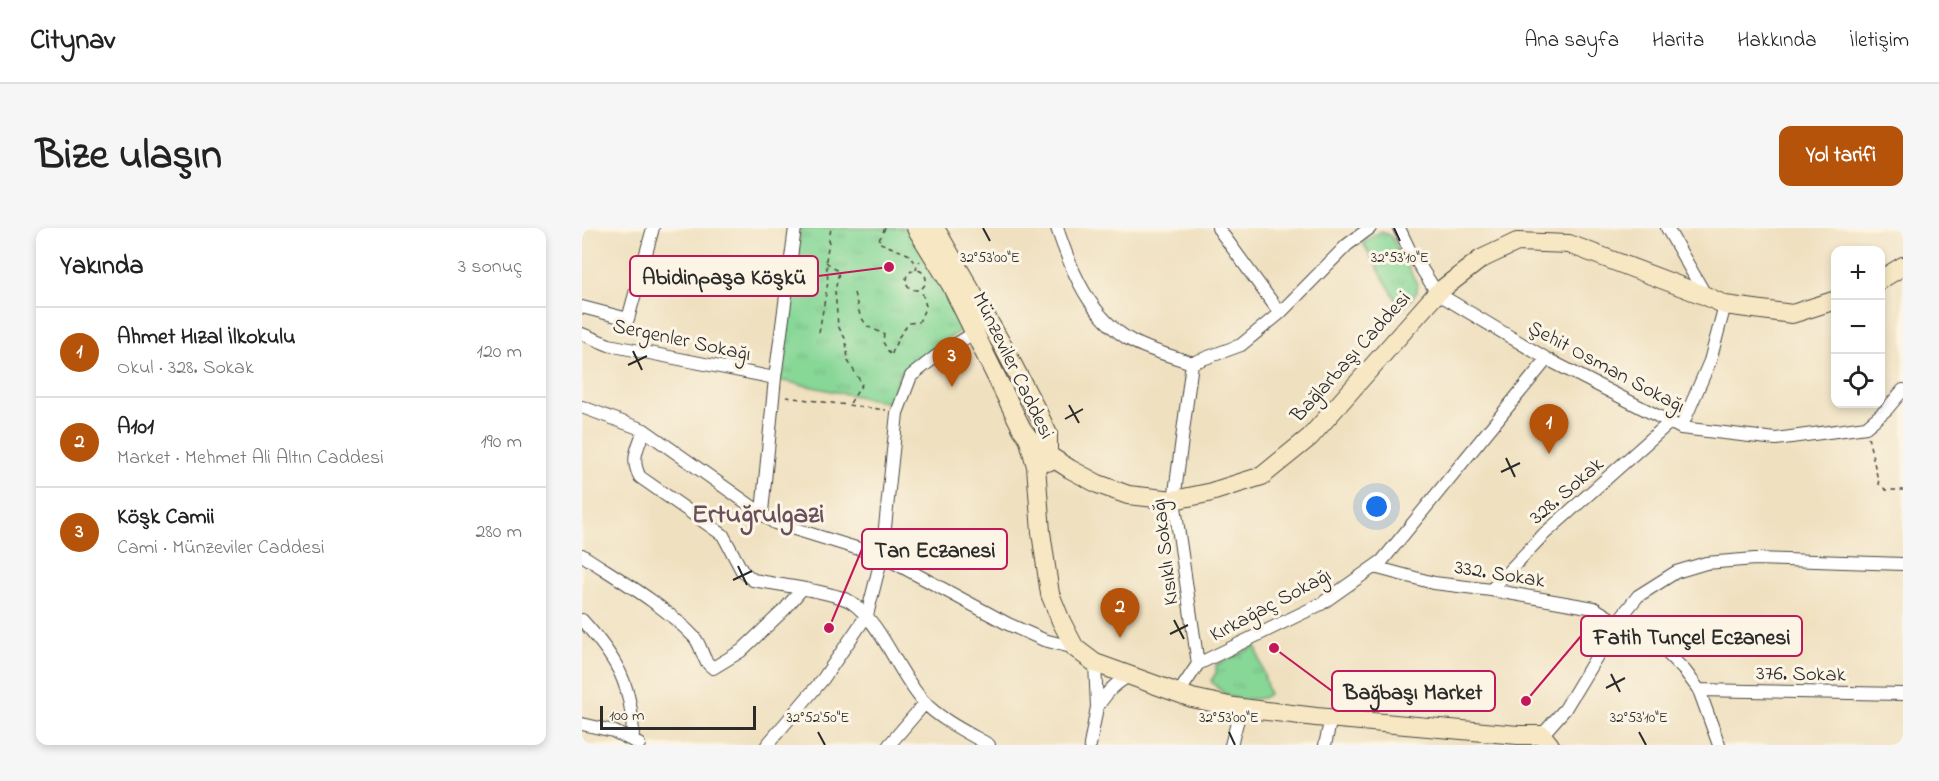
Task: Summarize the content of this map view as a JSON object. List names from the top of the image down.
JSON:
{
  "streets": {
    "street": [
      "Sergenler Sokağı",
      "Bağlarbaşı Caddesi",
      "Münzeviler Caddesi",
      "Şehit Osman Sokağı",
      "328. Sokak",
      "Kısıklı Sokağı",
      "332. Sokak",
      "Kırkağaç Sokağı",
      "376. Sokak"
    ]
  },
  "crossings": [
    ["Bağlarbaşı Caddesi", "Münzeviler Caddesi"],
    ["Bağlarbaşı Caddesi", "Şehit Osman Sokağı"],
    ["Bağlarbaşı Caddesi", "Kısıklı Sokağı"],
    ["Münzeviler Caddesi", "Kırkağaç Sokağı"],
    ["Şehit Osman Sokağı", "328. Sokak"],
    ["Şehit Osman Sokağı", "Kırkağaç Sokağı"],
    ["328. Sokak", "332. Sokak"],
    ["Kısıklı Sokağı", "Kırkağaç Sokağı"],
    ["332. Sokak", "Kırkağaç Sokağı"],
    ["332. Sokak", "376. Sokak"]
  ],
  "districts": ["Ertuğrulgazi"],
  "places": [
    "Abidinpaşa Köşkü",
    "Tan Eczanesi",
    "Bağbaşı Market",
    "Fatih Tunçel Eczanesi"
  ],
  "scale_bar": "100 m",
  "page": {
    "header": "Citynav",
    "nav": [
      "Ana sayfa",
      "Harita",
      "Hakkında",
      "İletişim"
    ],
    "title": "Bize ulaşın",
    "buttons": "Yol tarifi",
    "heading": ["Yakında", "3 sonuç"],
    "map_buttons": ["+", "−"],
    "list": [
      {
        "mark": "1",
        "name": "Ahmet Hızal İlkokulu",
        "note": "Okul · 328. Sokak",
        "value": "120 m"
      },
      {
        "mark": "2",
        "name": "A101",
        "note": "Market · Mehmet Ali Altın Caddesi",
        "value": "190 m"
      },
      {
        "mark": "3",
        "name": "Köşk Camii",
        "note": "Cami · Münzeviler Caddesi",
        "value": "280 m"
      }
    ],
    "pins": ["3", "1", "2"],
    "scale": "100 m"
  },
  "coordinates": ["32°53'00\"E", "32°53'10\"E", "32°52'50\"E"]
}
